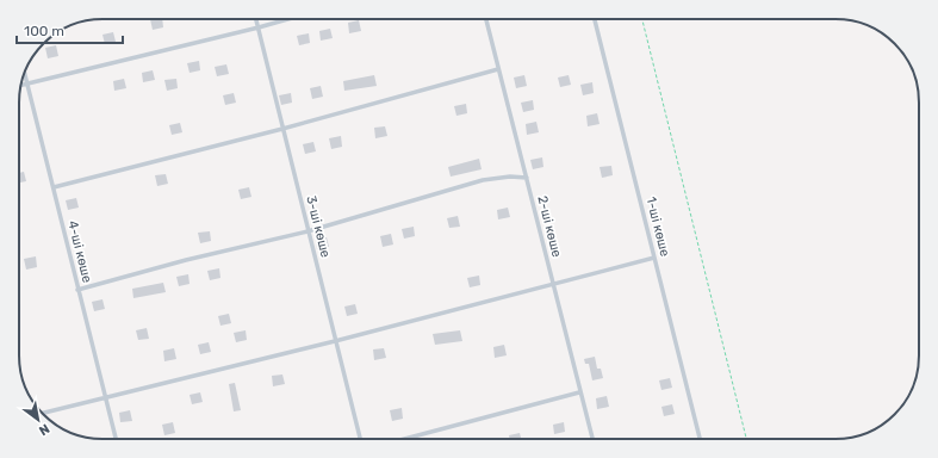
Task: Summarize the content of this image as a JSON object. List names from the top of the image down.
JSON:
{
  "streets": {
    "lane": [
      "3-ші көше",
      "2-ші көше",
      "1-ші көше",
      "4-ші көше"
    ]
  },
  "scale_bar": "100 m",
  "north": "bottom right"
}
